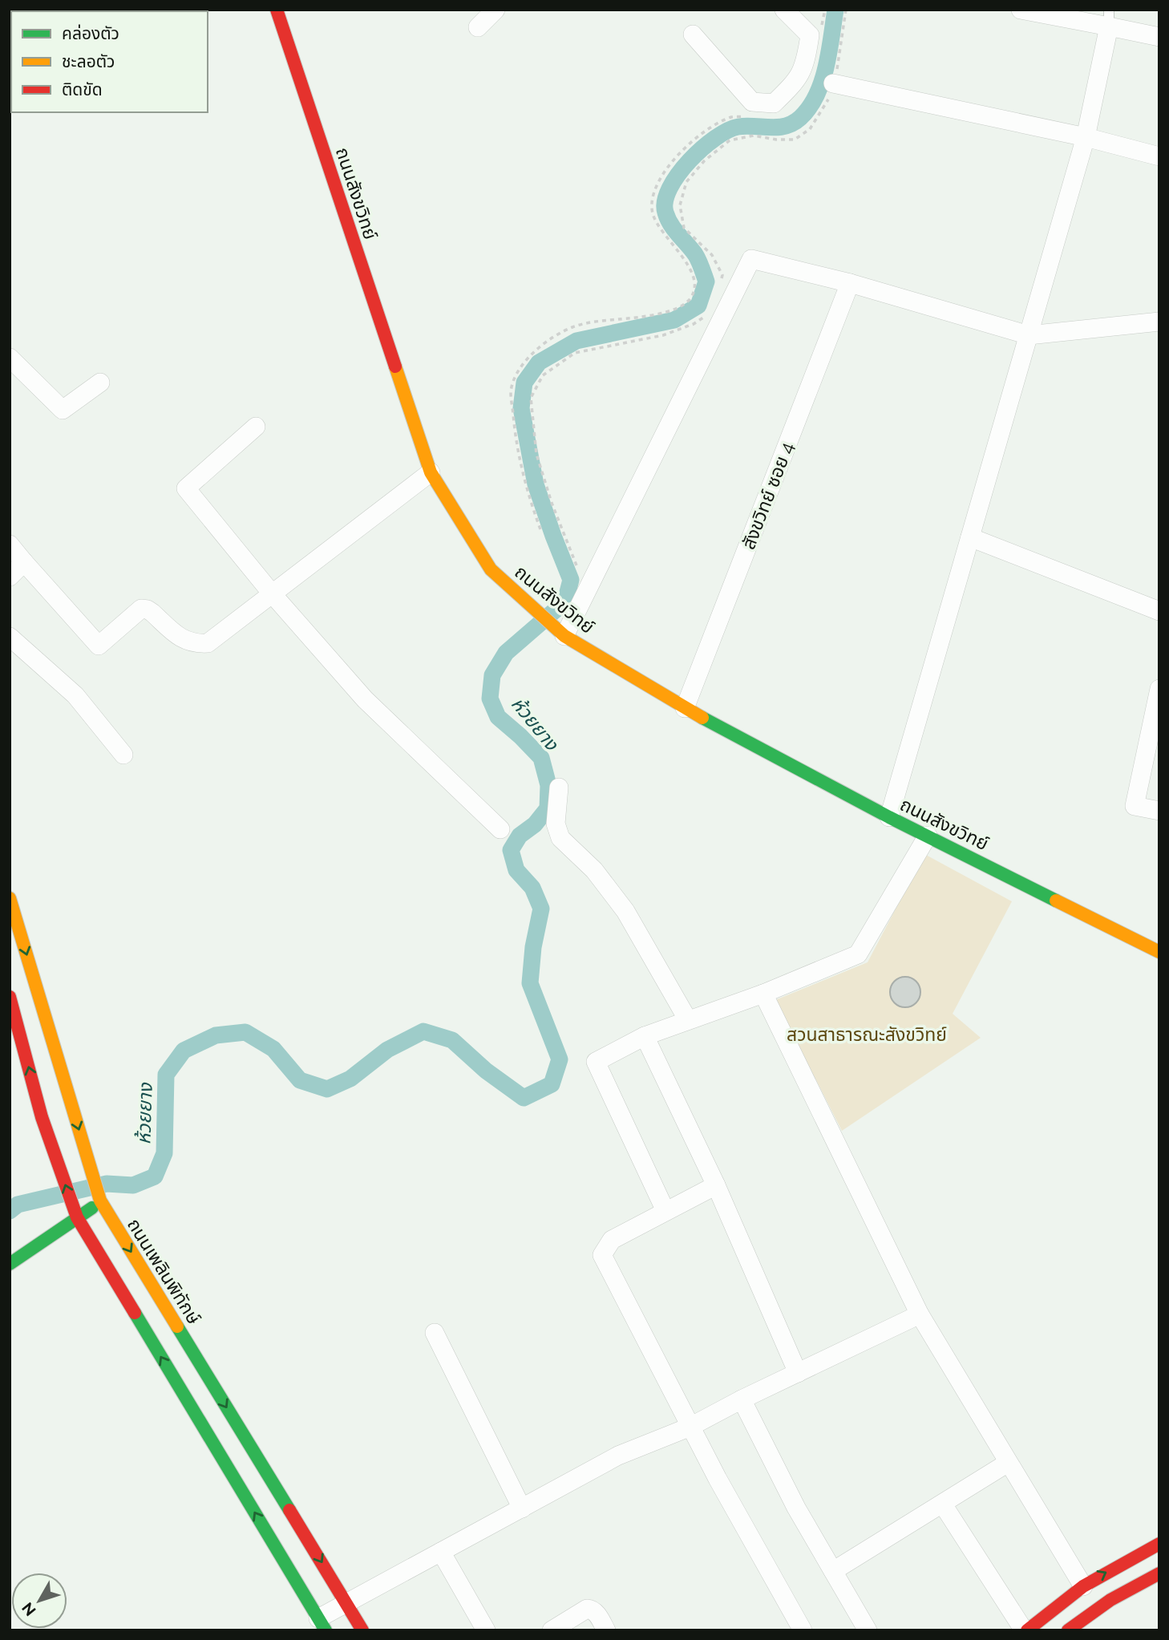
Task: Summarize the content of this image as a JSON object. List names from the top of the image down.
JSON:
{
  "streets": {
    "main road": ["ถนนสังขวิทย์", "ถนนเพลินพิทักษ์"],
    "street": ["สังขวิทย์ ซอย 4"]
  },
  "crossings": [
    ["ถนนสังขวิทย์", "สังขวิทย์ ซอย 4"]
  ],
  "water": ["ห้วยยาง"],
  "parks": ["สวนสาธารณะสังขวิทย์"],
  "legend": ["คล่องตัว", "ชะลอตัว", "ติดขัด"],
  "north": "bottom left"
}
